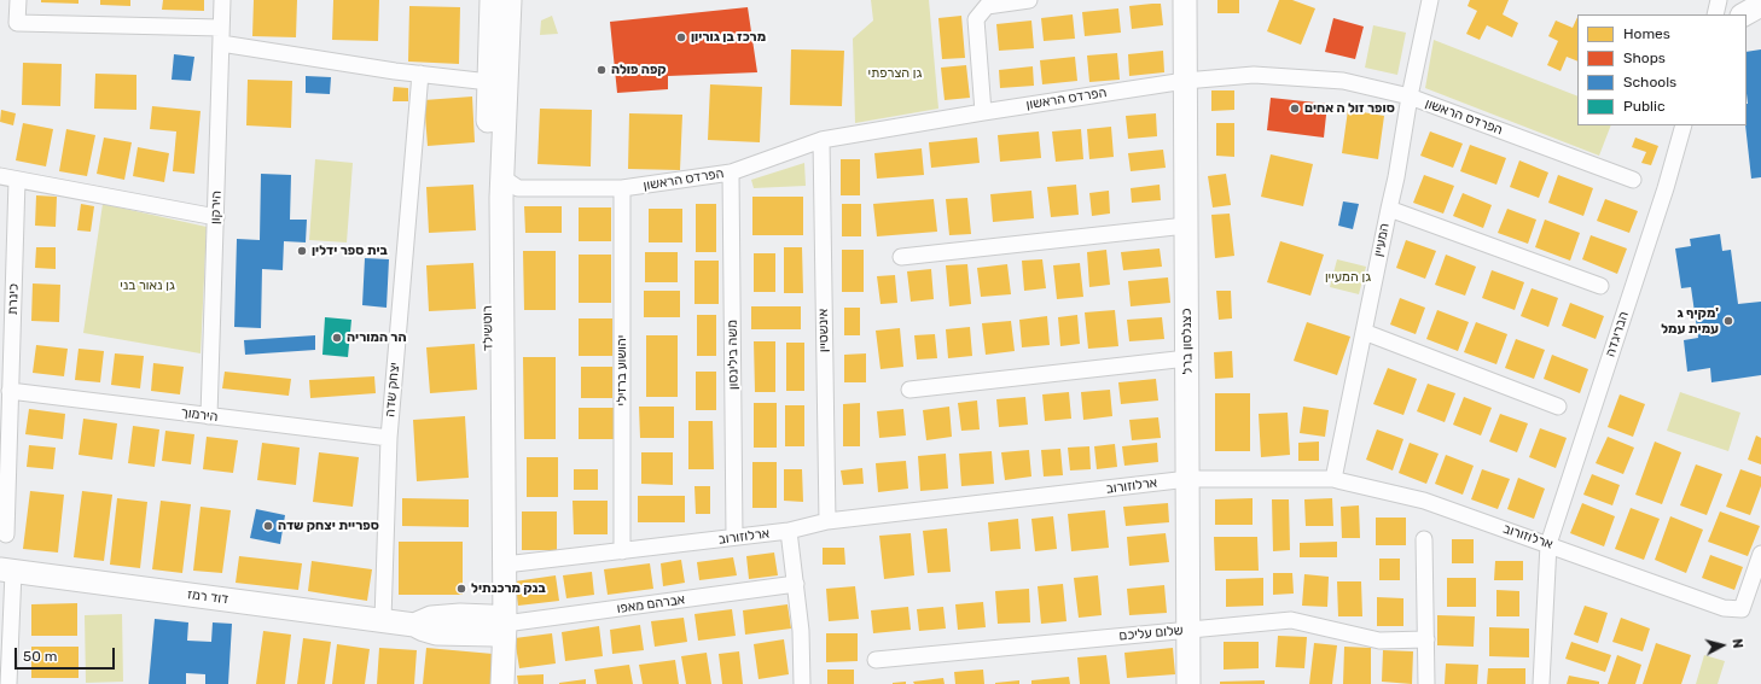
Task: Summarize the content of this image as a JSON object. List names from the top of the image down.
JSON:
{
  "streets": {
    "main road": ["רוטשילד", "כצנלסון ברל", "דוד רמז"],
    "street": [
      "הפרדס הראשון",
      "הירקון",
      "המעיין",
      "כינרת",
      "אינשטיין",
      "הבריגדה",
      "משה בילינסון",
      "יהושוע ברזילי",
      "יצחק שדה",
      "הירמוך",
      "ארלוזורוב",
      "אברהם מאפו",
      "שלום עליכם"
    ]
  },
  "crossings": [
    ["הפרדס הראשון", "המעיין"],
    ["הפרדס הראשון", "רוטשילד"],
    ["הפרדס הראשון", "אינשטיין"],
    ["הפרדס הראשון", "כצנלסון ברל"],
    ["הפרדס הראשון", "משה בילינסון"],
    ["הפרדס הראשון", "יהושוע ברזילי"],
    ["הירקון", "הירמוך"],
    ["המעיין", "ארלוזורוב"],
    ["כינרת", "הירמוך"],
    ["רוטשילד", "ארלוזורוב"],
    ["רוטשילד", "דוד רמז"],
    ["רוטשילד", "אברהם מאפו"],
    ["אינשטיין", "ארלוזורוב"],
    ["הבריגדה", "ארלוזורוב"],
    ["כצנלסון ברל", "ארלוזורוב"],
    ["כצנלסון ברל", "שלום עליכם"],
    ["משה בילינסון", "ארלוזורוב"],
    ["יהושוע ברזילי", "ארלוזורוב"],
    ["יצחק שדה", "הירמוך"],
    ["יצחק שדה", "דוד רמז"],
    ["דוד רמז", "אברהם מאפו"]
  ],
  "parks": ["גן הצרפתי", "גן המעיין", "גן נאור בני"],
  "places": [
    "מרכז בן גוריון",
    "קפה פולה",
    "סופר זול ה אחים",
    "בית ספר ידלין",
    "מקיף ג' עמית עמל",
    "הר המוריה",
    "ספריית יצחק שדה",
    "בנק מרכנתיל"
  ],
  "legend": [
    "Homes",
    "Shops",
    "Schools",
    "Public"
  ],
  "scale_bar": "50 m",
  "north": "right"
}
